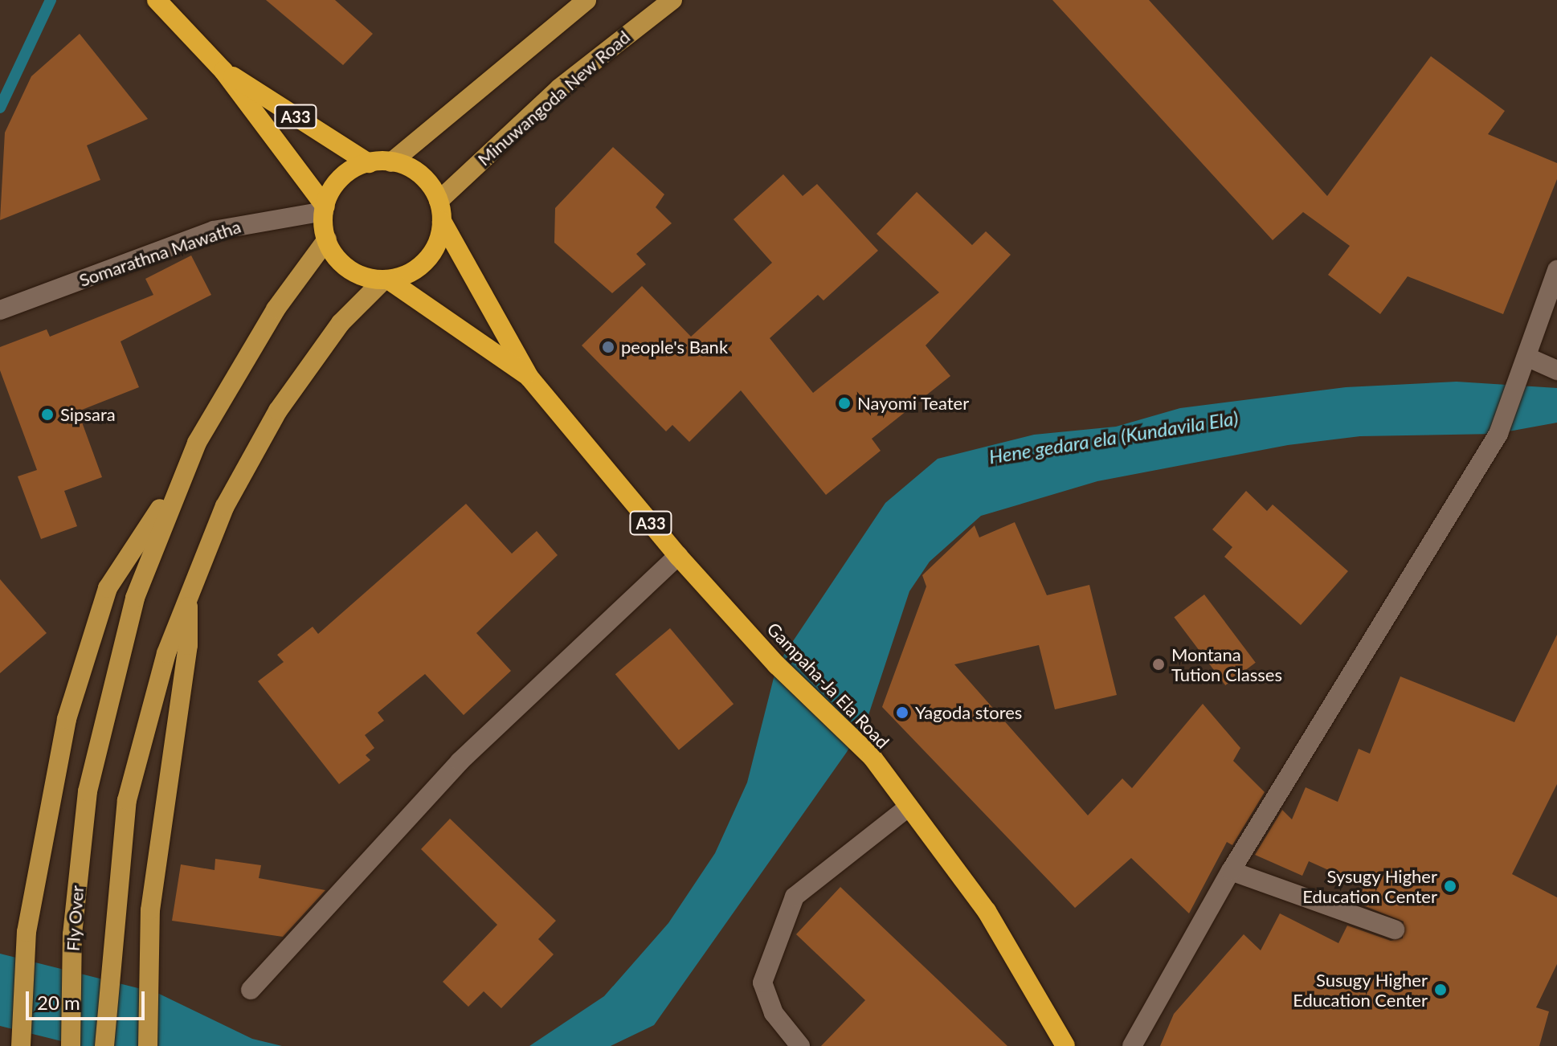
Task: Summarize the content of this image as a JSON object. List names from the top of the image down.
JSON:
{
  "streets": {
    "highway": ["A33", "Gampaha-Ja Ela Road"],
    "main road": ["Minuwangoda New Road", "Fly Over"],
    "street": ["Somarathna Mawatha"]
  },
  "crossings": [
    ["Minuwangoda New Road", "A33"],
    ["Minuwangoda New Road", "Somarathna Mawatha"],
    ["Minuwangoda New Road", "Gampaha-Ja Ela Road"],
    ["Minuwangoda New Road", "Fly Over"],
    ["A33", "Somarathna Mawatha"],
    ["A33", "Gampaha-Ja Ela Road"],
    ["A33", "Fly Over"],
    ["Somarathna Mawatha", "Gampaha-Ja Ela Road"],
    ["Somarathna Mawatha", "Fly Over"],
    ["Gampaha-Ja Ela Road", "Fly Over"]
  ],
  "water": ["Hene gedara ela (Kundavila Ela)"],
  "places": [
    "people's Bank",
    "Nayomi Teater",
    "Sipsara",
    "Montana Tution Classes",
    "Yagoda stores",
    "Sysugy Higher Education Center",
    "Susugy Higher Education Center"
  ],
  "scale_bar": "20 m"
}
